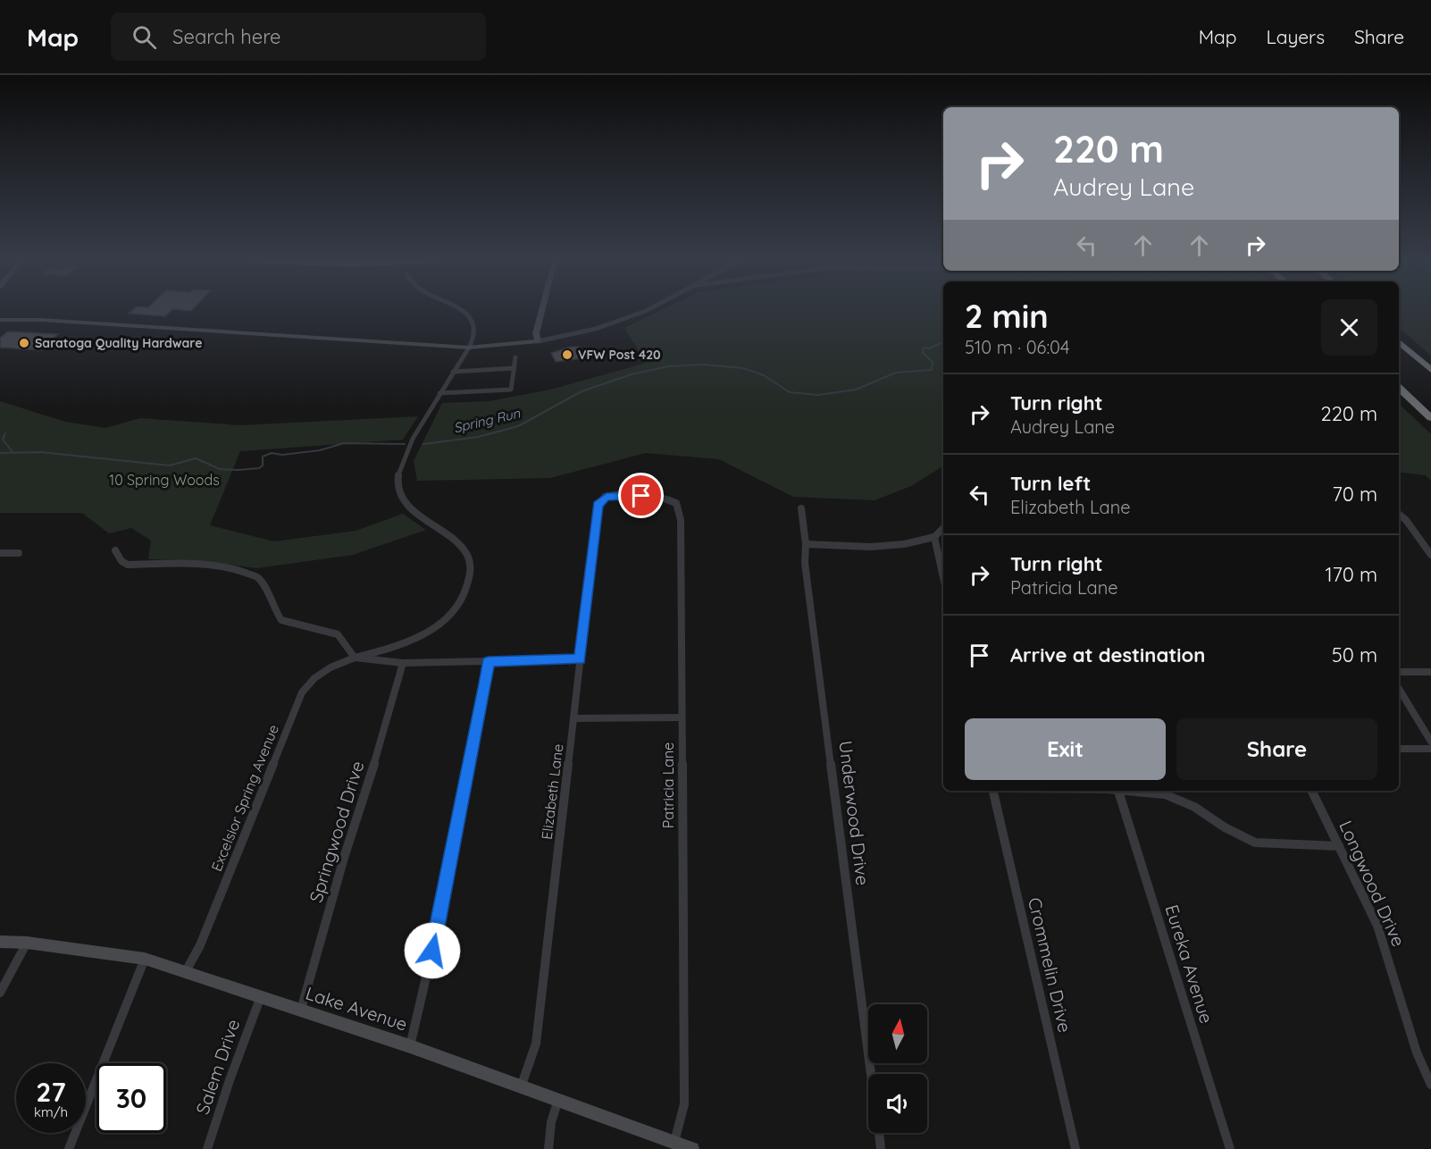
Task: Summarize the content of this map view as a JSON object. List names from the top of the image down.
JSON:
{
  "streets": {
    "street": [
      "Patricia Lane",
      "Elizabeth Lane",
      "Excelsior Spring Avenue",
      "Underwood Drive",
      "Springwood Drive",
      "Longwood Drive",
      "Eureka Avenue",
      "Crommelin Drive",
      "Lake Avenue",
      "Salem Drive"
    ]
  },
  "crossings": [
    ["Patricia Lane", "Elizabeth Lane"],
    ["Patricia Lane", "Lake Avenue"],
    ["Elizabeth Lane", "Excelsior Spring Avenue"],
    ["Elizabeth Lane", "Lake Avenue"],
    ["Excelsior Spring Avenue", "Springwood Drive"],
    ["Excelsior Spring Avenue", "Lake Avenue"],
    ["Springwood Drive", "Lake Avenue"],
    ["Lake Avenue", "Salem Drive"]
  ],
  "water": ["Spring Run"],
  "parks": ["10 Spring Woods"],
  "places": ["Saratoga Quality Hardware", "VFW Post 420"],
  "north": "top",
  "page": {
    "header": "Map",
    "search": "Search here",
    "nav": ["Map", "Layers", "Share"],
    "turn": ["220 m", "Audrey Lane"],
    "heading": ["2 min", "510 m · 06:04"],
    "list": [
      {
        "name": "Turn right",
        "note": "Audrey Lane",
        "value": "220 m"
      },
      {
        "name": "Turn left",
        "note": "Elizabeth Lane",
        "value": "70 m"
      },
      {
        "name": "Turn right",
        "note": "Patricia Lane",
        "value": "170 m"
      },
      {
        "name": "Arrive at destination",
        "value": "50 m"
      }
    ],
    "buttons": ["Exit", "Share"],
    "speed": "27 km/h",
    "limit": "30"
  }
}
